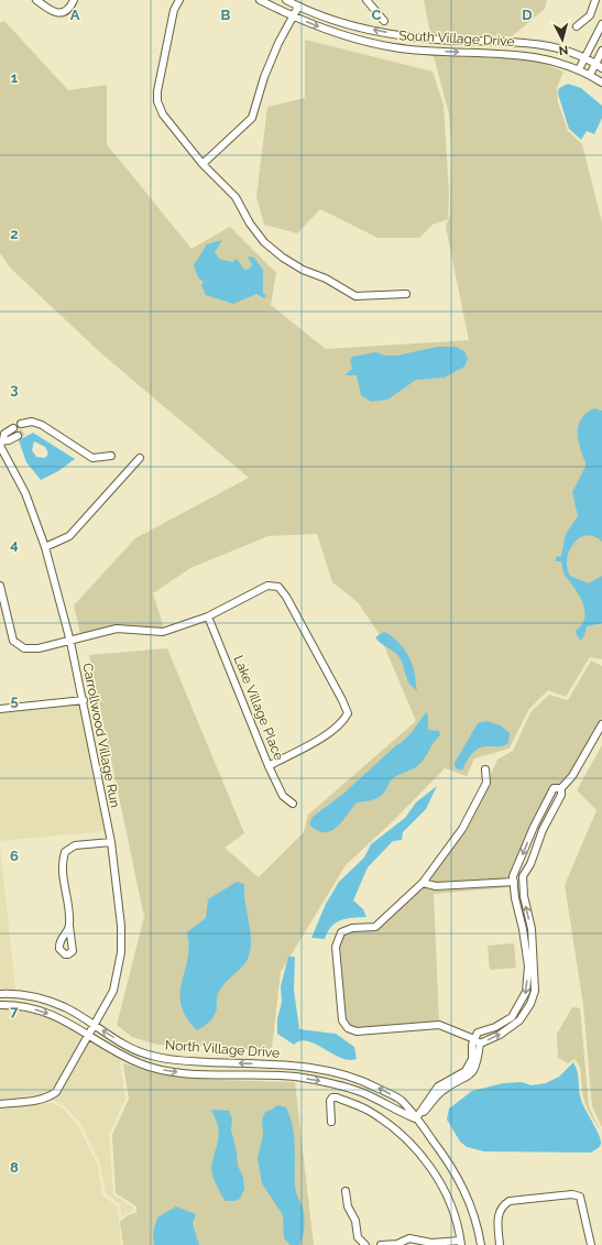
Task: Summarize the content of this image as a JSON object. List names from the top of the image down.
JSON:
{
  "streets": {
    "street": [
      "South Village Drive",
      "Lake Village Place",
      "Carrollwood Village Run",
      "North Village Drive"
    ]
  },
  "crossings": [
    ["Carrollwood Village Run", "North Village Drive"]
  ],
  "north": "bottom",
  "grid": {
    "columns": [
      "A",
      "B",
      "C",
      "D"
    ],
    "rows": [
      "1",
      "2",
      "3",
      "4",
      "5",
      "6",
      "7",
      "8"
    ]
  }
}
